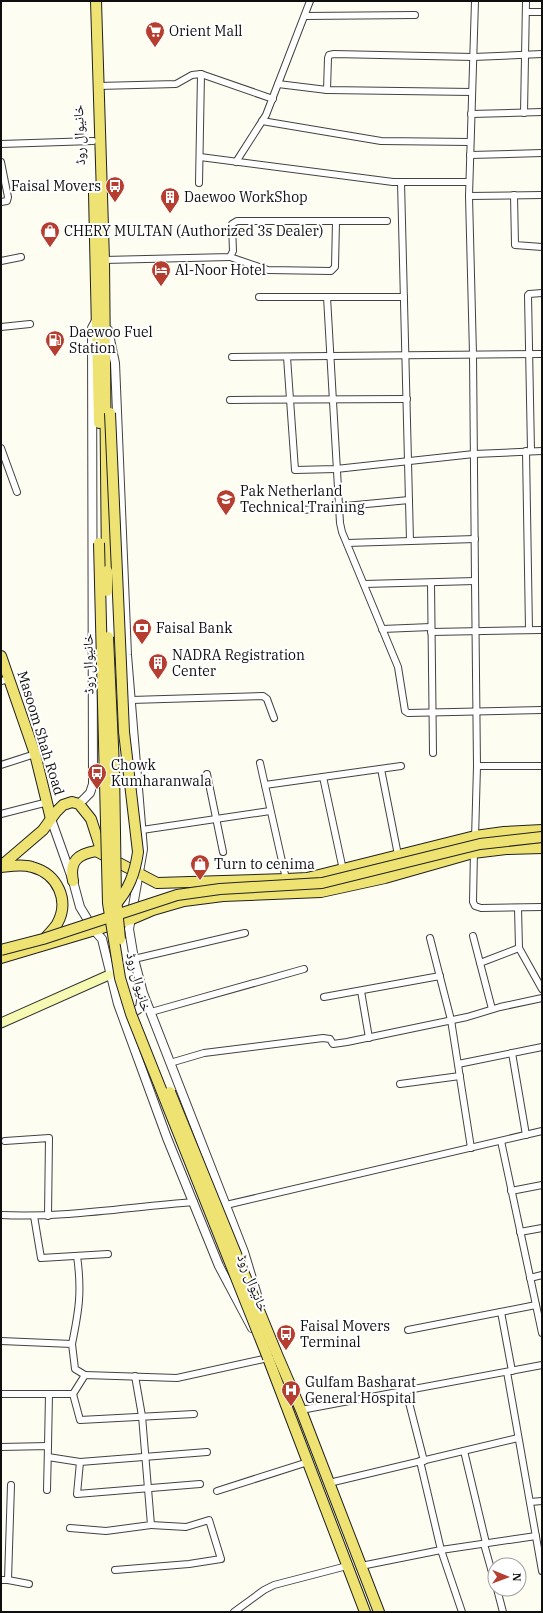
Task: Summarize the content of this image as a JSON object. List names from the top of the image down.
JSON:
{
  "streets": {
    "main road": ["خانیوال روڈ", "Masoom Shah Road"]
  },
  "places": {
    "supermarket": ["Orient Mall"],
    "bus stop": ["Faisal Movers", "Chowk Kumharanwala", "Faisal Movers Terminal"],
    "building": ["Daewoo WorkShop", "NADRA Registration Center"],
    "shop": ["CHERY MULTAN (Authorized 3s Dealer)", "Turn to cenima"],
    "hotel": ["Al-Noor Hotel"],
    "fuel station": ["Daewoo Fuel Station"],
    "school or university": ["Pak Netherland Technical Training"],
    "bank": ["Faisal Bank"],
    "hospital": ["Gulfam Basharat General Hospital"]
  },
  "north": "right"
}
